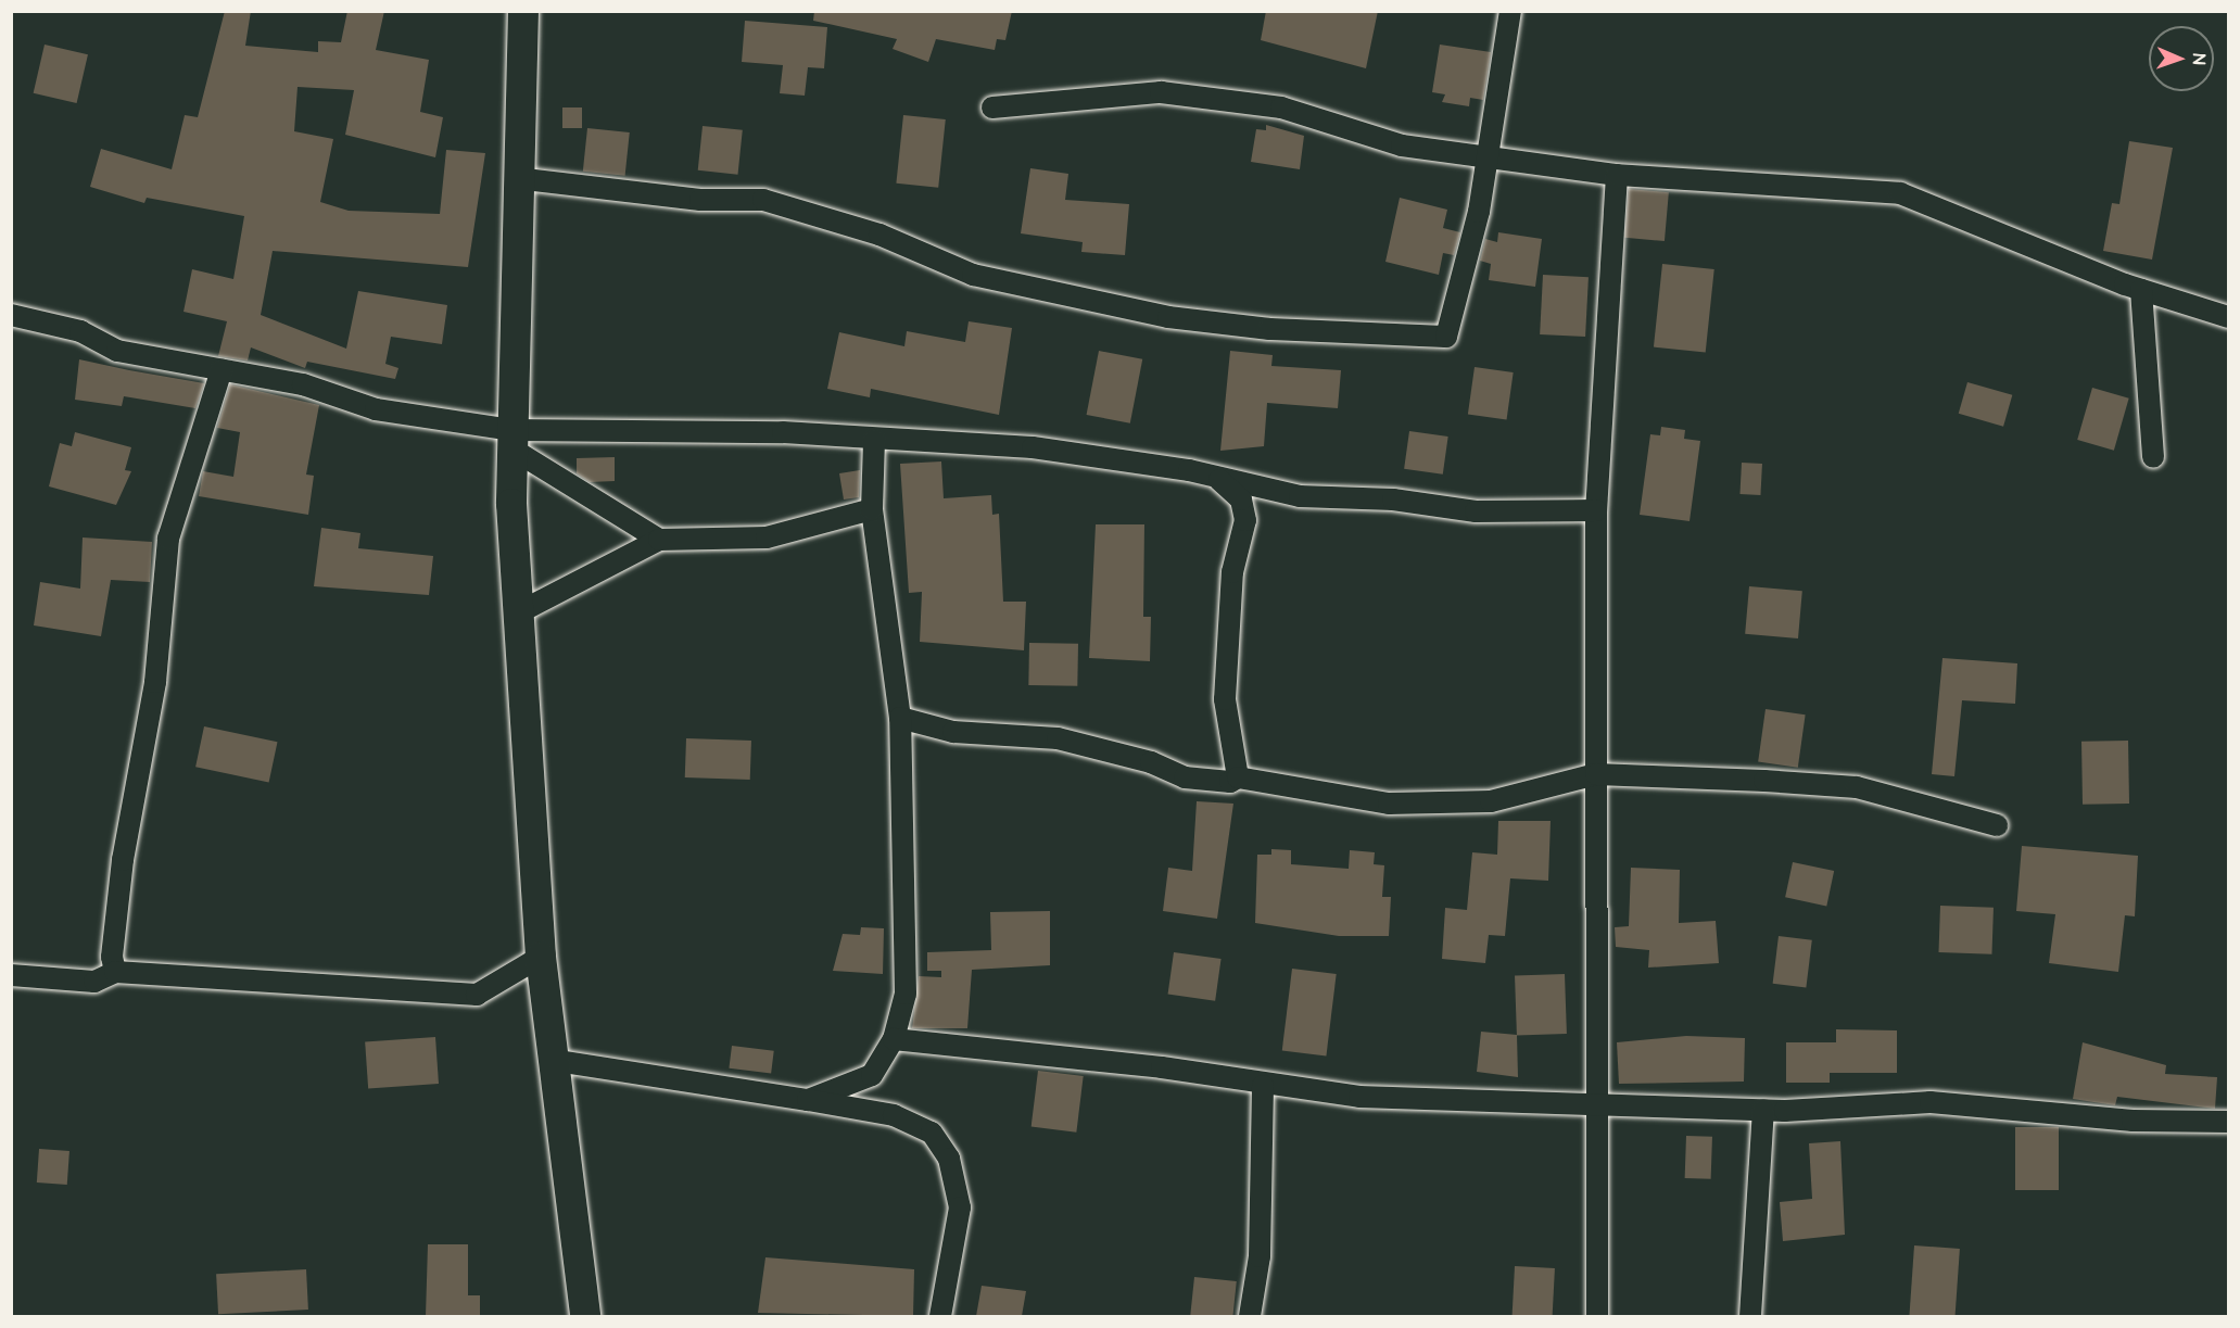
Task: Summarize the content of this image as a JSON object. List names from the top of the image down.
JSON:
{
  "north": "right"
}
